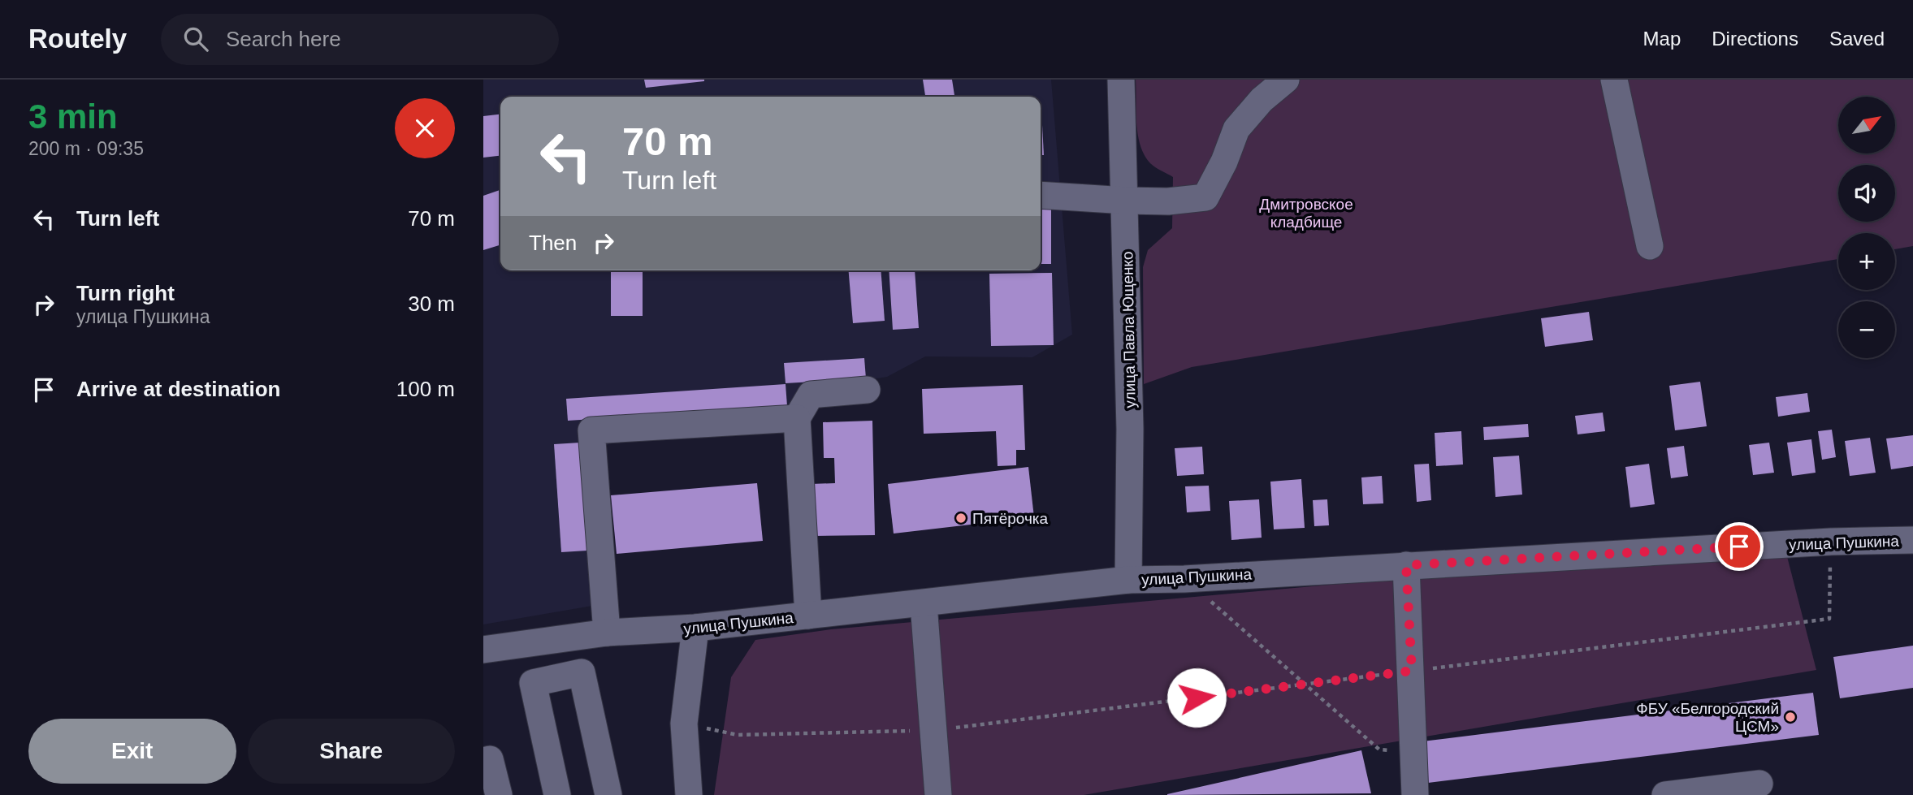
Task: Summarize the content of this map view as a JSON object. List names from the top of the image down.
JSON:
{
  "streets": {
    "street": ["улица Павла Ющенко", "улица Пушкина"]
  },
  "crossings": [
    ["улица Павла Ющенко", "улица Пушкина"]
  ],
  "parks": ["Дмитровское кладбище"],
  "places": ["Пятёрочка", "ФБУ «Белгородский ЦСМ»"],
  "north": "top right",
  "page": {
    "header": "Routely",
    "search": "Search here",
    "nav": ["Map", "Directions", "Saved"],
    "heading": ["3 min", "200 m · 09:35"],
    "map_buttons": ["+", "−"],
    "turn": ["70 m", "Turn left"],
    "list": [
      {
        "name": "Turn left",
        "value": "70 m"
      },
      {
        "name": "Turn right",
        "note": "улица Пушкина",
        "value": "30 m"
      },
      {
        "name": "Arrive at destination",
        "value": "100 m"
      }
    ],
    "then": "Then",
    "buttons": ["Exit", "Share"]
  }
}
